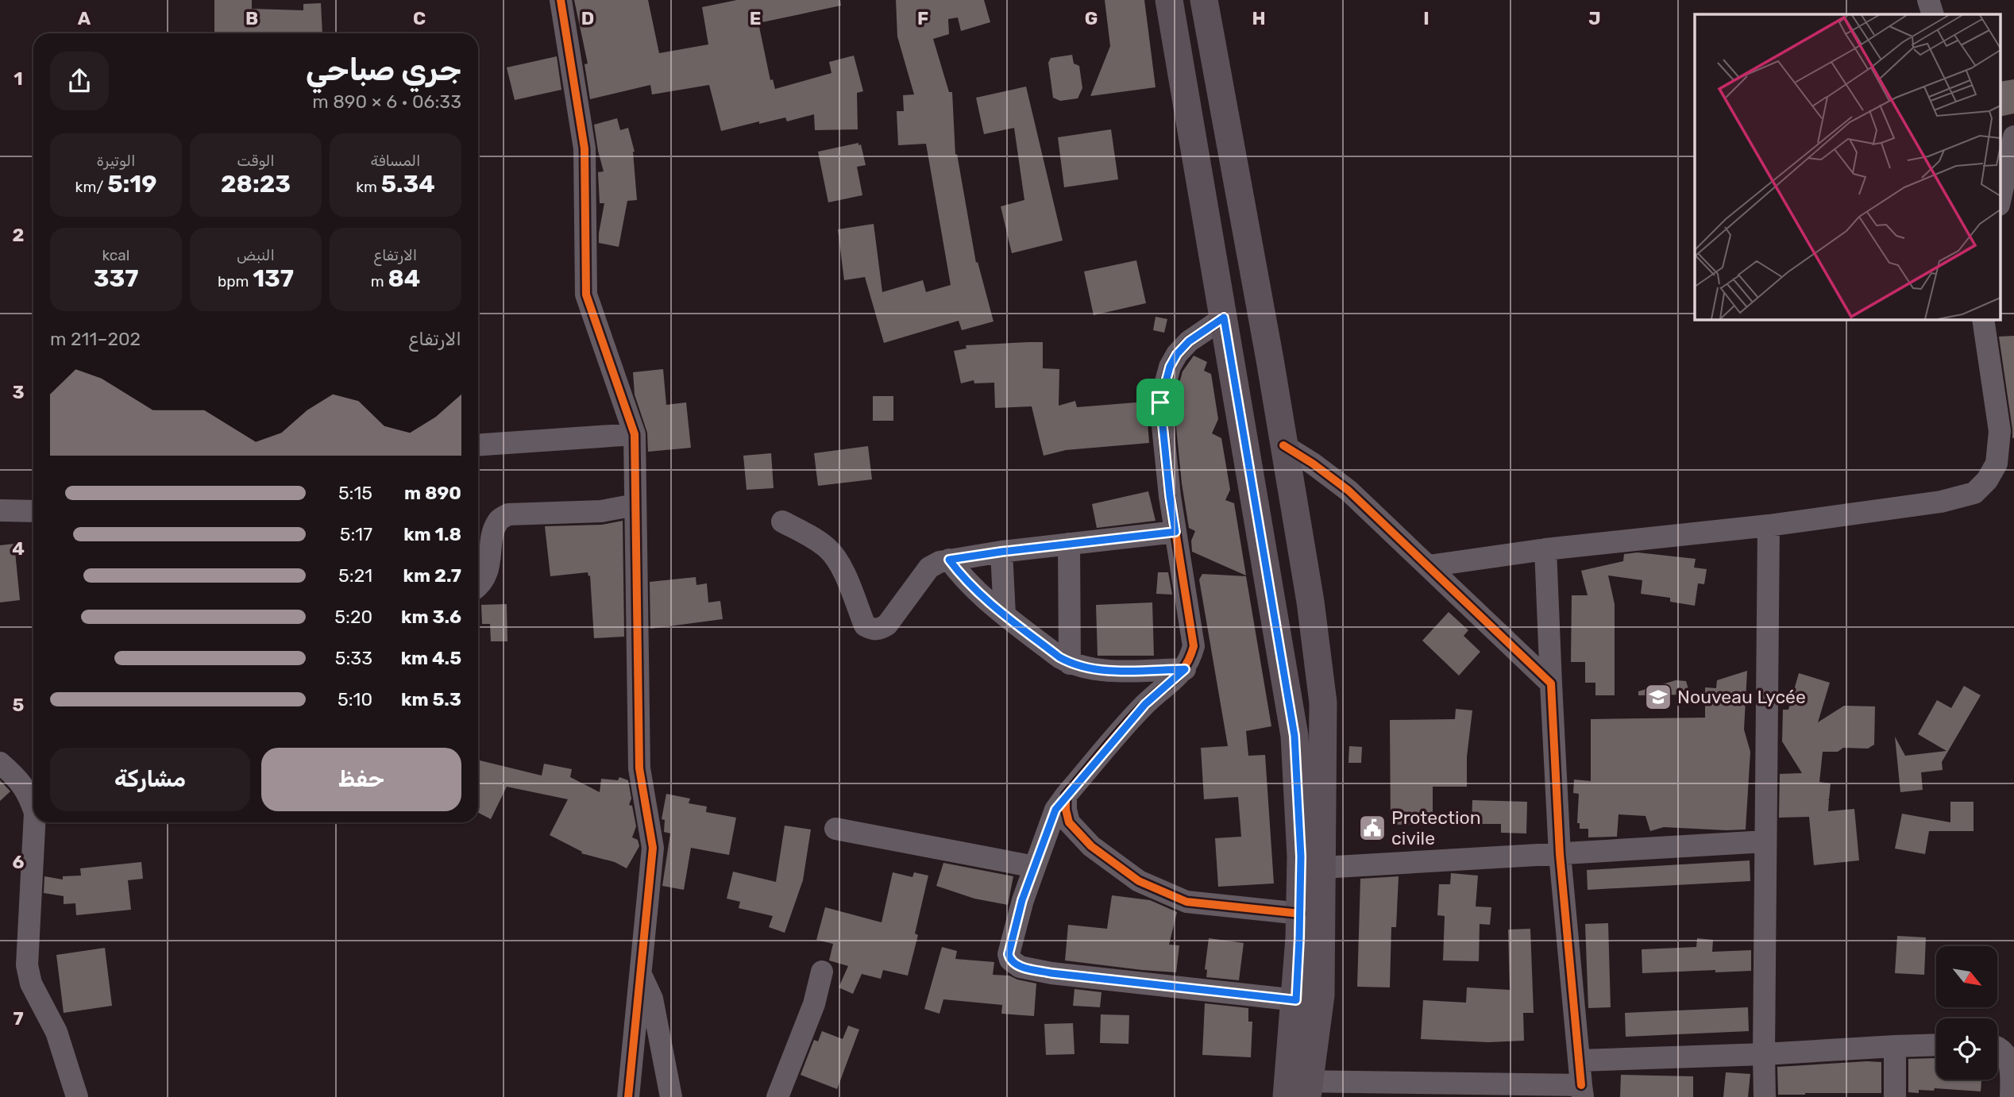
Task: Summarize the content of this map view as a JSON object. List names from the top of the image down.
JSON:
{
  "places": {
    "school or university": ["Nouveau Lycée"],
    "public building": ["Protection civile"]
  },
  "north": "bottom right",
  "page": {
    "heading": ["جري صباحي", "06:33 · 6 × 890 m"],
    "stats": [
      ["المسافة", "5.34 km"],
      ["الوقت", "28:23"],
      ["الوتيرة", "5:19 /km"],
      ["الارتفاع", "84 m"],
      ["النبض", "137 bpm"],
      ["kcal", "337"]
    ],
    "chart": ["الارتفاع", "202–211 m"],
    "list": [
      {
        "name": "890 m",
        "note": "5:15"
      },
      {
        "name": "1.8 km",
        "note": "5:17"
      },
      {
        "name": "2.7 km",
        "note": "5:21"
      },
      {
        "name": "3.6 km",
        "note": "5:20"
      },
      {
        "name": "4.5 km",
        "note": "5:33"
      },
      {
        "name": "5.3 km",
        "note": "5:10"
      }
    ],
    "buttons": ["حفظ", "مشاركة"]
  },
  "grid": {
    "columns": [
      "A",
      "B",
      "C",
      "D",
      "E",
      "F",
      "G",
      "H",
      "I",
      "J"
    ],
    "rows": [
      "1",
      "2",
      "3",
      "4",
      "5",
      "6",
      "7"
    ]
  }
}
